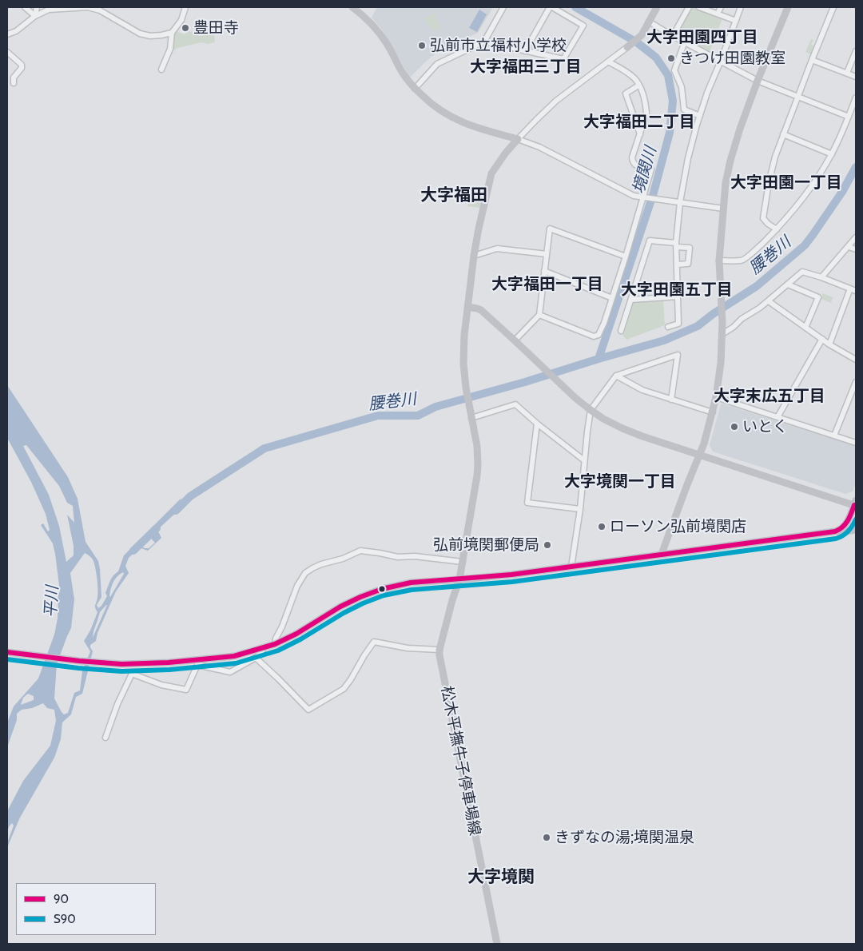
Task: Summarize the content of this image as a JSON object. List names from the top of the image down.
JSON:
{
  "streets": {
    "main road": ["松木平撫牛子停車場線"]
  },
  "districts": [
    "大字田園四丁目",
    "大字福田三丁目",
    "大字福田二丁目",
    "大字田園一丁目",
    "大字福田",
    "大字福田一丁目",
    "大字田園五丁目",
    "大字末広五丁目",
    "大字境関一丁目",
    "大字境関"
  ],
  "water": ["境関川", "腰巻川", "平川"],
  "places": [
    "豊田寺",
    "弘前市立福村小学校",
    "きつけ田園教室",
    "いとく",
    "ローソン弘前境関店",
    "弘前境関郵便局",
    "きずなの湯;境関温泉"
  ],
  "lines": ["transit line 90", "transit line S90"],
  "legend": ["90", "S90"]
}
